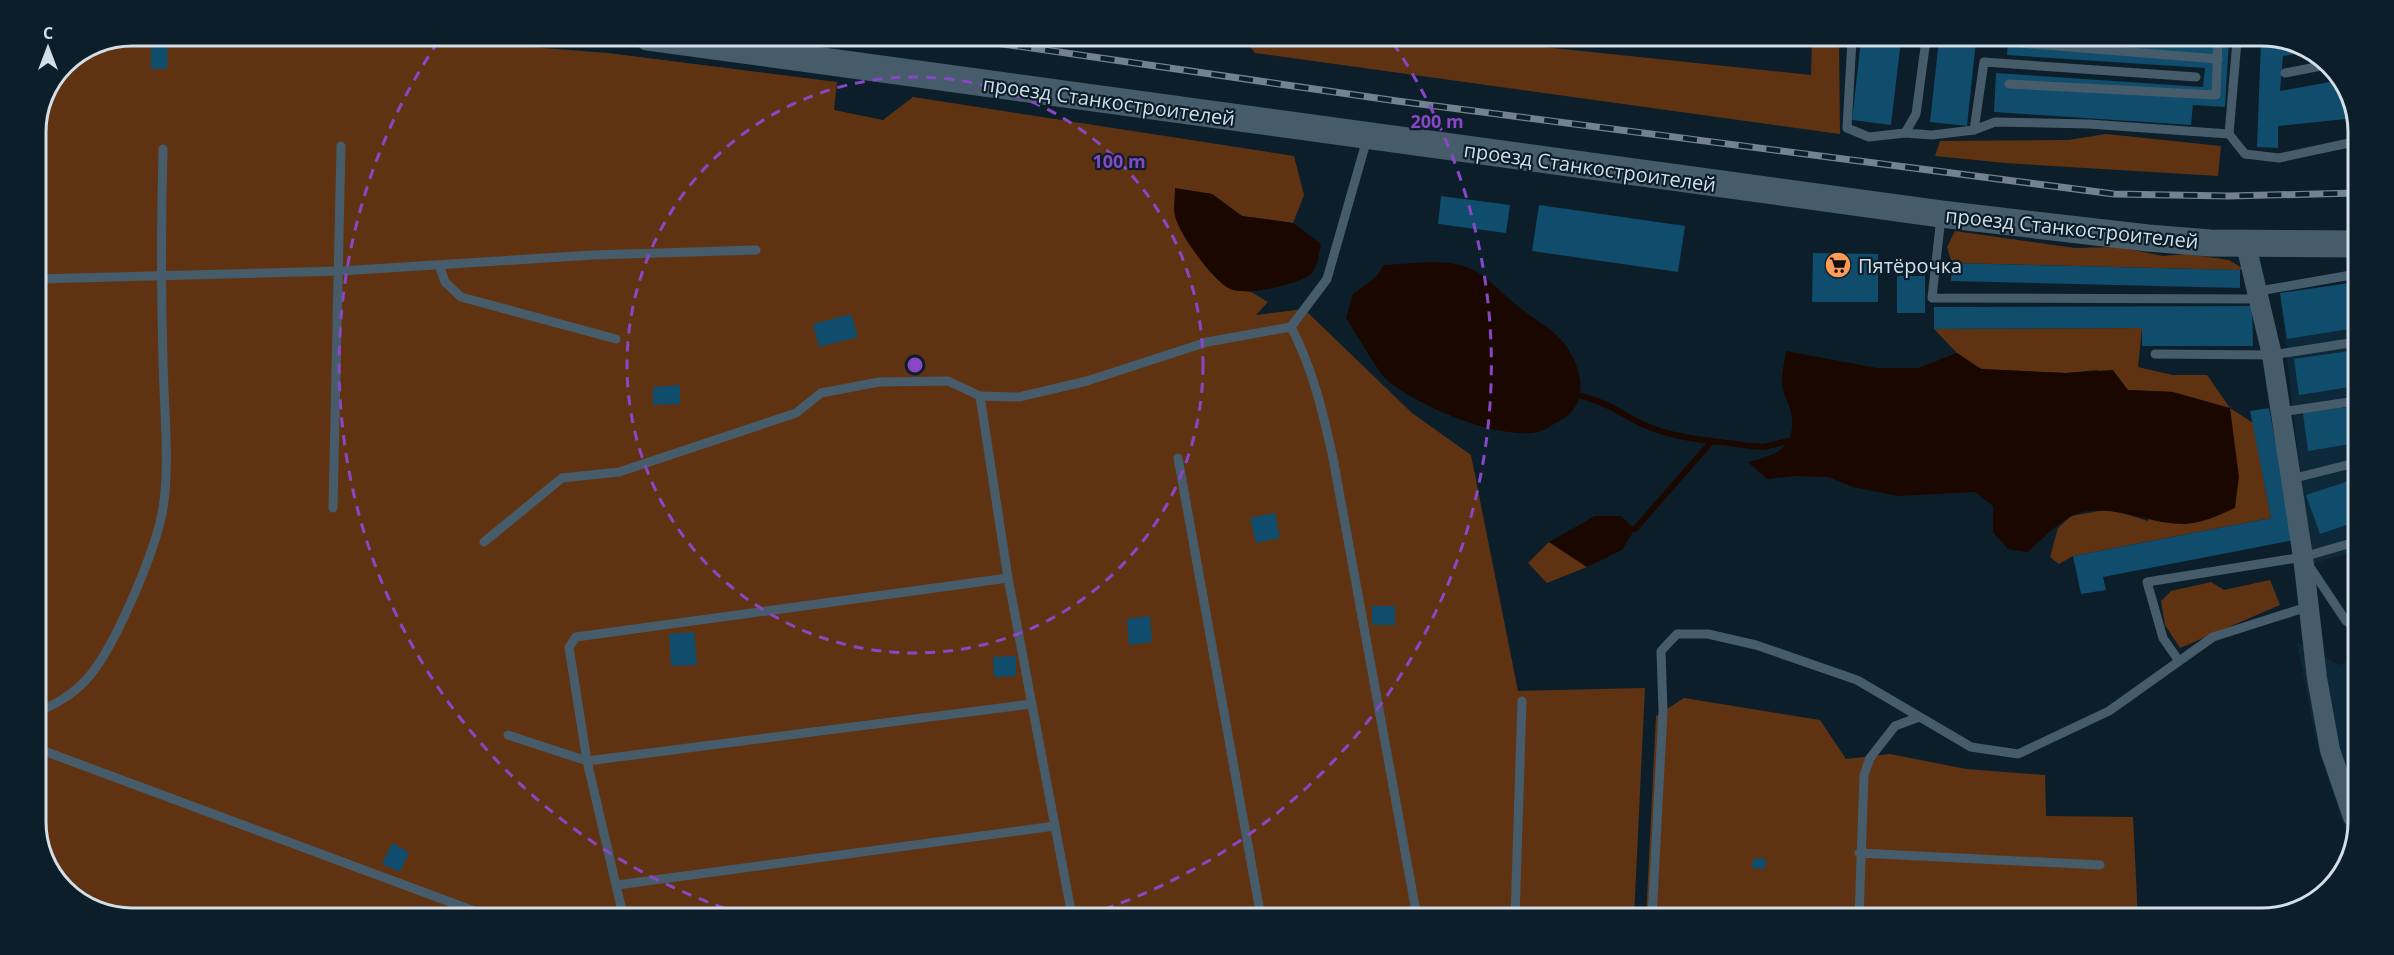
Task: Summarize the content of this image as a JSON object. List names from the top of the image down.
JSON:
{
  "streets": {
    "main road": ["проезд Станкостроителей"]
  },
  "places": {
    "supermarket": ["Пятёрочка"]
  },
  "north": "top",
  "rings": ["200 m", "100 m"]
}
